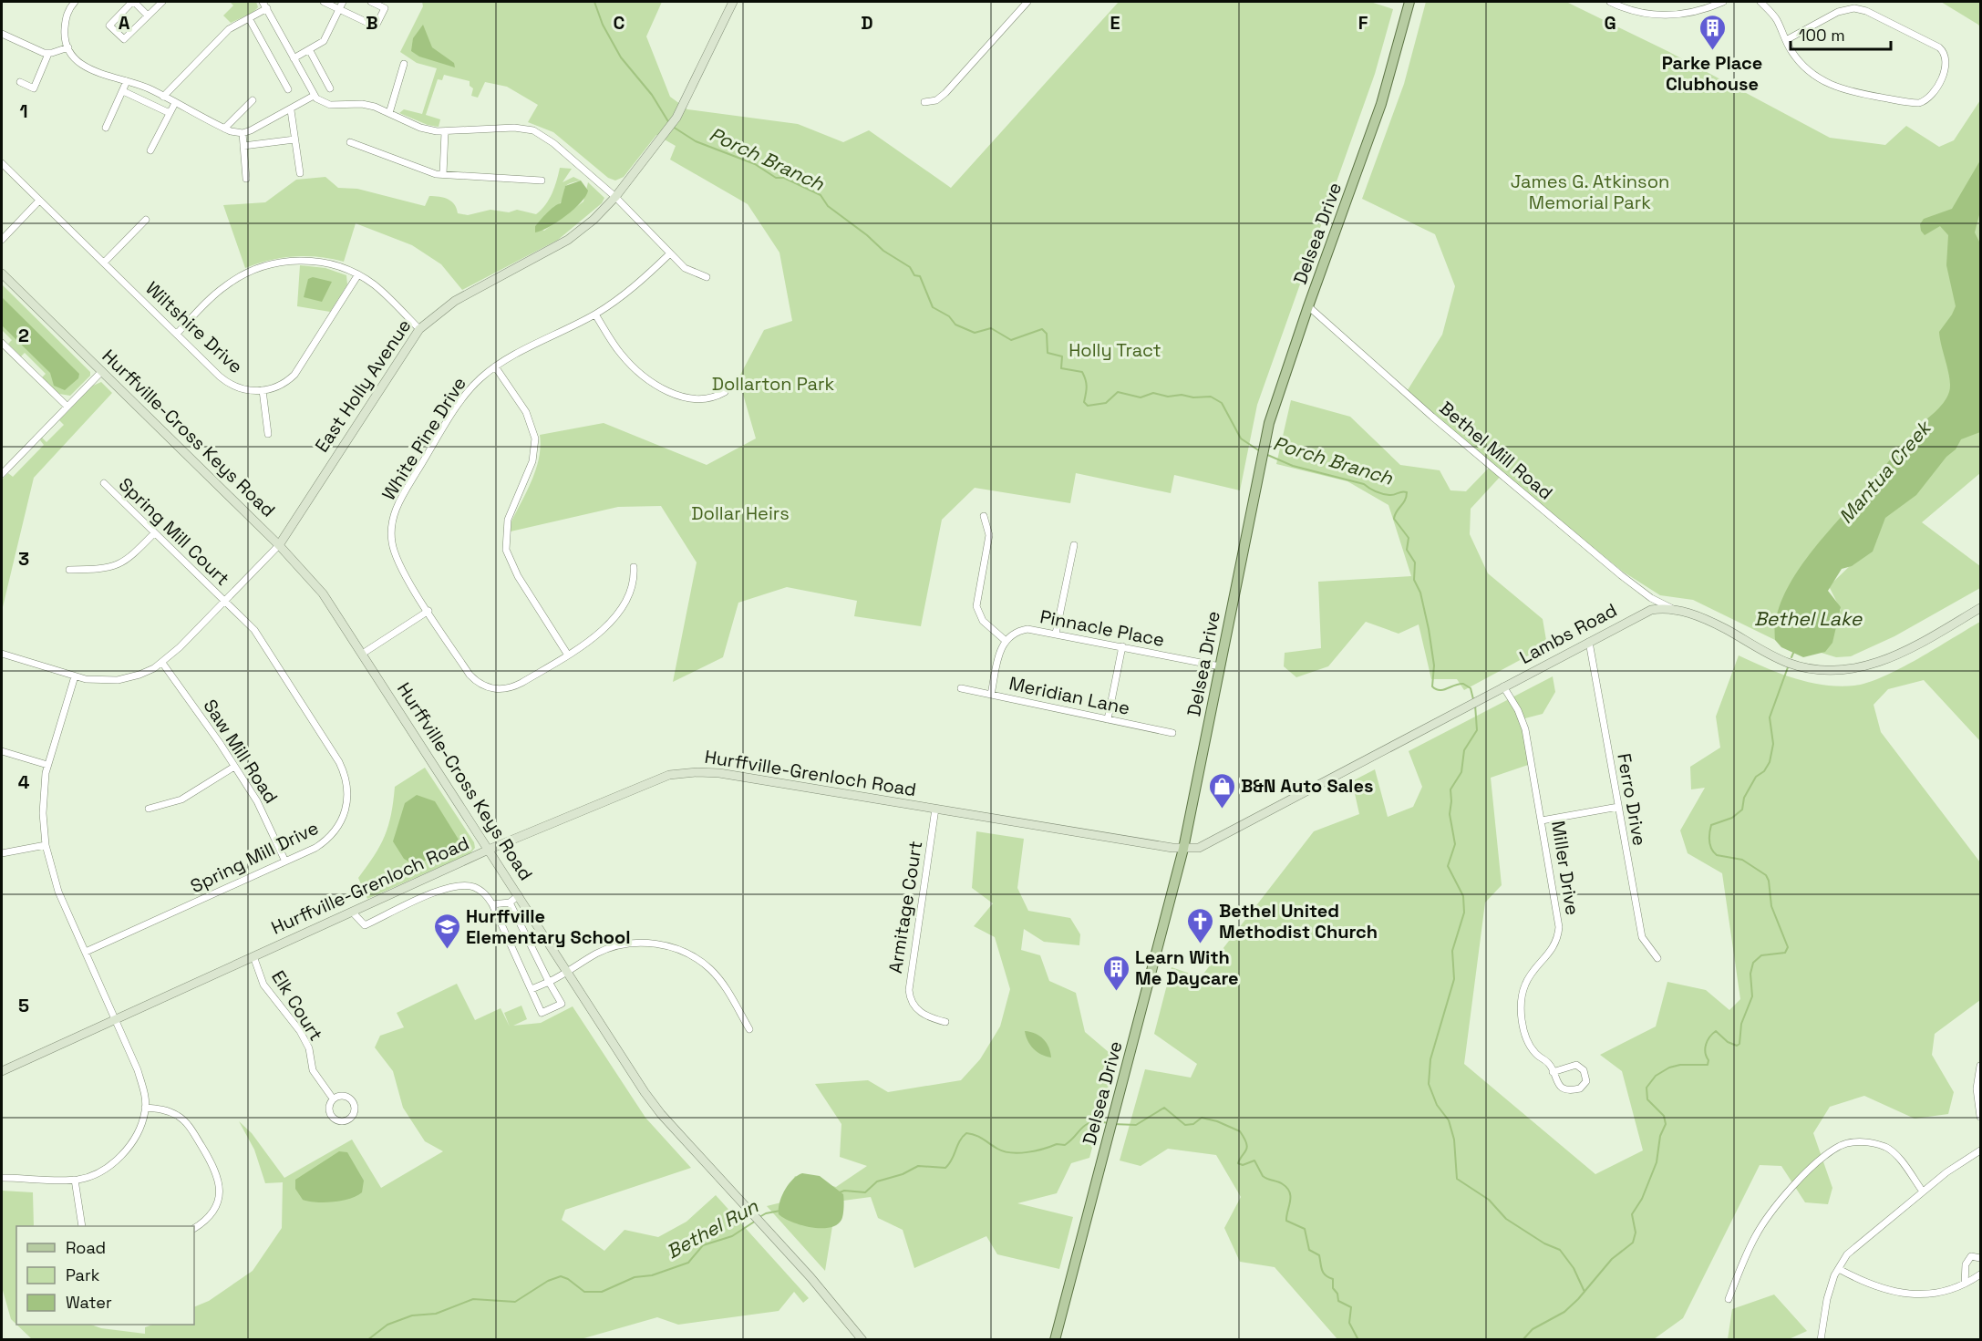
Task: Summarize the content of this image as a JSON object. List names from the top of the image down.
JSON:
{
  "streets": {
    "main road": [
      "Delsea Drive",
      "East Holly Avenue",
      "Hurffville-Cross Keys Road",
      "Lambs Road",
      "Hurffville-Grenloch Road"
    ],
    "street": [
      "Wiltshire Drive",
      "White Pine Drive",
      "Bethel Mill Road",
      "Spring Mill Court",
      "Pinnacle Place",
      "Meridian Lane",
      "Saw Mill Road",
      "Ferro Drive",
      "Spring Mill Drive",
      "Miller Drive",
      "Armitage Court",
      "Elk Court"
    ]
  },
  "crossings": [
    ["Delsea Drive", "Bethel Mill Road"],
    ["Delsea Drive", "Pinnacle Place"],
    ["Delsea Drive", "Lambs Road"],
    ["Delsea Drive", "Hurffville-Grenloch Road"],
    ["East Holly Avenue", "Hurffville-Cross Keys Road"],
    ["East Holly Avenue", "Spring Mill Court"],
    ["East Holly Avenue", "Saw Mill Road"],
    ["East Holly Avenue", "Spring Mill Drive"],
    ["Hurffville-Cross Keys Road", "Hurffville-Grenloch Road"],
    ["Bethel Mill Road", "Lambs Road"],
    ["Spring Mill Court", "Spring Mill Drive"],
    ["Lambs Road", "Hurffville-Grenloch Road"],
    ["Lambs Road", "Ferro Drive"],
    ["Lambs Road", "Miller Drive"],
    ["Saw Mill Road", "Spring Mill Drive"],
    ["Hurffville-Grenloch Road", "Armitage Court"],
    ["Hurffville-Grenloch Road", "Elk Court"]
  ],
  "water": [
    "Porch Branch",
    "Mantua Creek",
    "Bethel Lake",
    "Bethel Run"
  ],
  "parks": [
    "James G. Atkinson Memorial Park",
    "Holly Tract",
    "Dollarton Park",
    "Dollar Heirs"
  ],
  "places": {
    "building": ["Parke Place Clubhouse", "Learn With Me Daycare"],
    "shop": ["B&N Auto Sales"],
    "church": ["Bethel United Methodist Church"],
    "school or university": ["Hurffville Elementary School"]
  },
  "legend": ["Road", "Park", "Water"],
  "scale_bar": "100 m",
  "grid": {
    "columns": [
      "A",
      "B",
      "C",
      "D",
      "E",
      "F",
      "G"
    ],
    "rows": [
      "1",
      "2",
      "3",
      "4",
      "5"
    ]
  }
}
